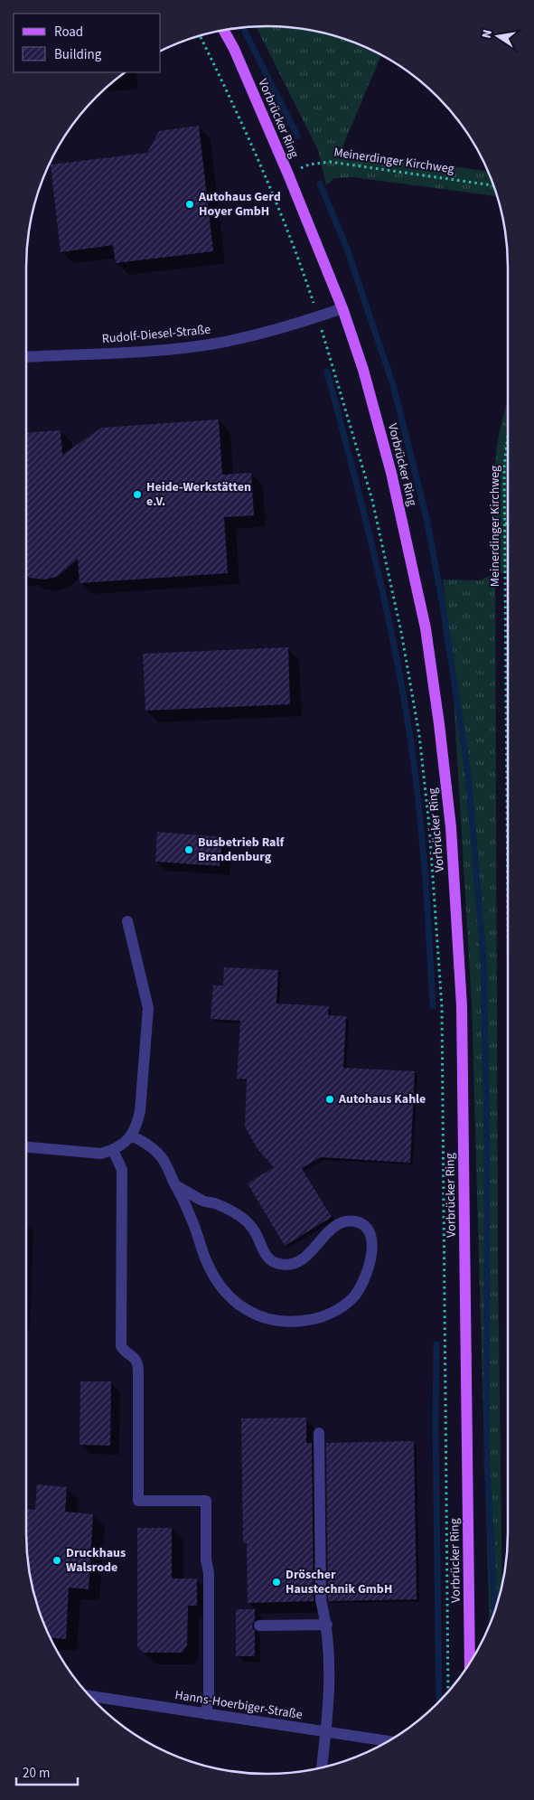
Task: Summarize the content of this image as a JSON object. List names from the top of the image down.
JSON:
{
  "streets": {
    "main road": ["Vorbrücker Ring"],
    "street": ["Rudolf-Diesel-Straße", "Hanns-Hoerbiger-Straße"],
    "path": ["Meinerdinger Kirchweg"]
  },
  "crossings": [
    ["Vorbrücker Ring", "Meinerdinger Kirchweg"],
    ["Vorbrücker Ring", "Rudolf-Diesel-Straße"]
  ],
  "places": [
    "Autohaus Gerd Hoyer GmbH",
    "Heide-Werkstätten e.V.",
    "Busbetrieb Ralf Brandenburg",
    "Autohaus Kahle",
    "Druckhaus Walsrode",
    "Dröscher Haustechnik GmbH"
  ],
  "legend": ["Road", "Building"],
  "scale_bar": "20 m",
  "north": "left"
}
